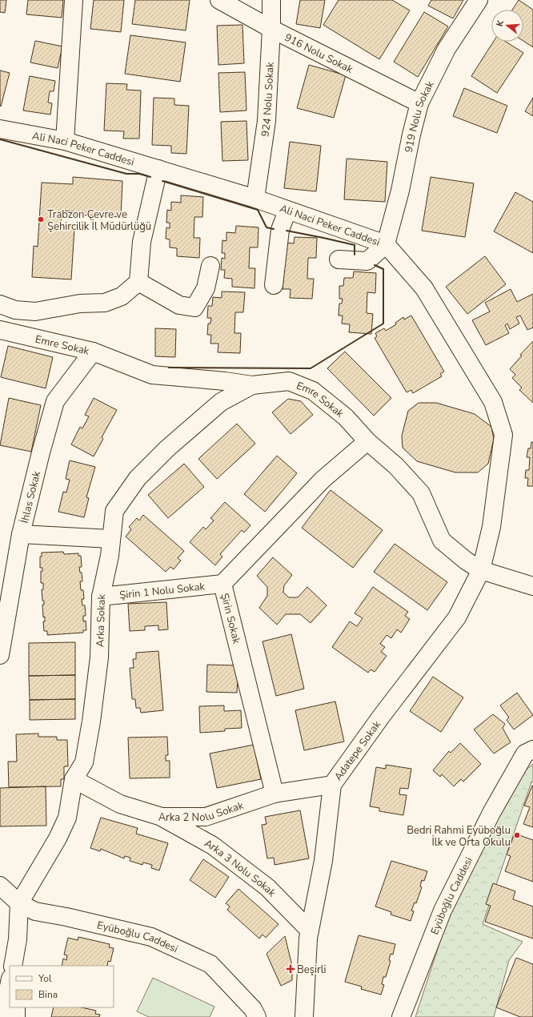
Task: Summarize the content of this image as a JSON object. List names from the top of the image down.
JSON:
{
  "streets": {
    "street": [
      "916 Nolu Sokak",
      "924 Nolu Sokak",
      "919 Nolu Sokak",
      "Ali Naci Peker Caddesi",
      "Emre Sokak",
      "İhlas Sokak",
      "Şirin 1 Nolu Sokak",
      "Şirin Sokak",
      "Arka Sokak",
      "Adatepe Sokak",
      "Arka 2 Nolu Sokak",
      "Arka 3 Nolu Sokak",
      "Eyüboğlu Caddesi"
    ]
  },
  "crossings": [
    ["916 Nolu Sokak", "924 Nolu Sokak"],
    ["916 Nolu Sokak", "919 Nolu Sokak"],
    ["924 Nolu Sokak", "Ali Naci Peker Caddesi"],
    ["919 Nolu Sokak", "Ali Naci Peker Caddesi"],
    ["Ali Naci Peker Caddesi", "Emre Sokak"],
    ["Ali Naci Peker Caddesi", "Adatepe Sokak"],
    ["Emre Sokak", "İhlas Sokak"],
    ["Emre Sokak", "Şirin Sokak"],
    ["Emre Sokak", "Arka Sokak"],
    ["Emre Sokak", "Adatepe Sokak"],
    ["Şirin 1 Nolu Sokak", "Şirin Sokak"],
    ["Şirin 1 Nolu Sokak", "Arka Sokak"],
    ["Şirin Sokak", "Arka 2 Nolu Sokak"],
    ["Arka Sokak", "Arka 2 Nolu Sokak"],
    ["Arka Sokak", "Eyüboğlu Caddesi"],
    ["Adatepe Sokak", "Arka 2 Nolu Sokak"],
    ["Adatepe Sokak", "Arka 3 Nolu Sokak"],
    ["Arka 2 Nolu Sokak", "Arka 3 Nolu Sokak"]
  ],
  "places": {
    "other": ["Trabzon Çevre ve Şehircilik İl Müdürlüğü", "Bedri Rahmi Eyüboğlu İlk ve Orta Okulu"],
    "health": ["Beşirli"]
  },
  "legend": ["Yol", "Bina"],
  "north": "left"
}
